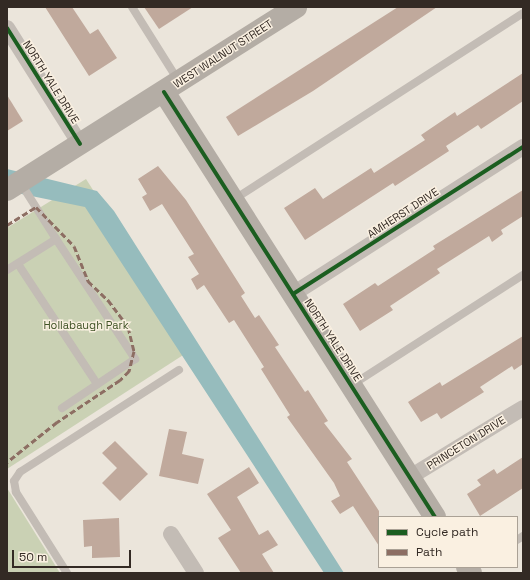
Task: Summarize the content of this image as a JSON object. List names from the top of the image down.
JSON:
{
  "streets": {
    "street": [
      "WEST WALNUT STREET",
      "NORTH YALE DRIVE",
      "AMHERST DRIVE",
      "PRINCETON DRIVE"
    ]
  },
  "crossings": [
    ["WEST WALNUT STREET", "NORTH YALE DRIVE"],
    ["NORTH YALE DRIVE", "AMHERST DRIVE"],
    ["NORTH YALE DRIVE", "PRINCETON DRIVE"]
  ],
  "parks": ["Hollabaugh Park"],
  "legend": ["Cycle path", "Path"],
  "scale_bar": "50 m"
}
